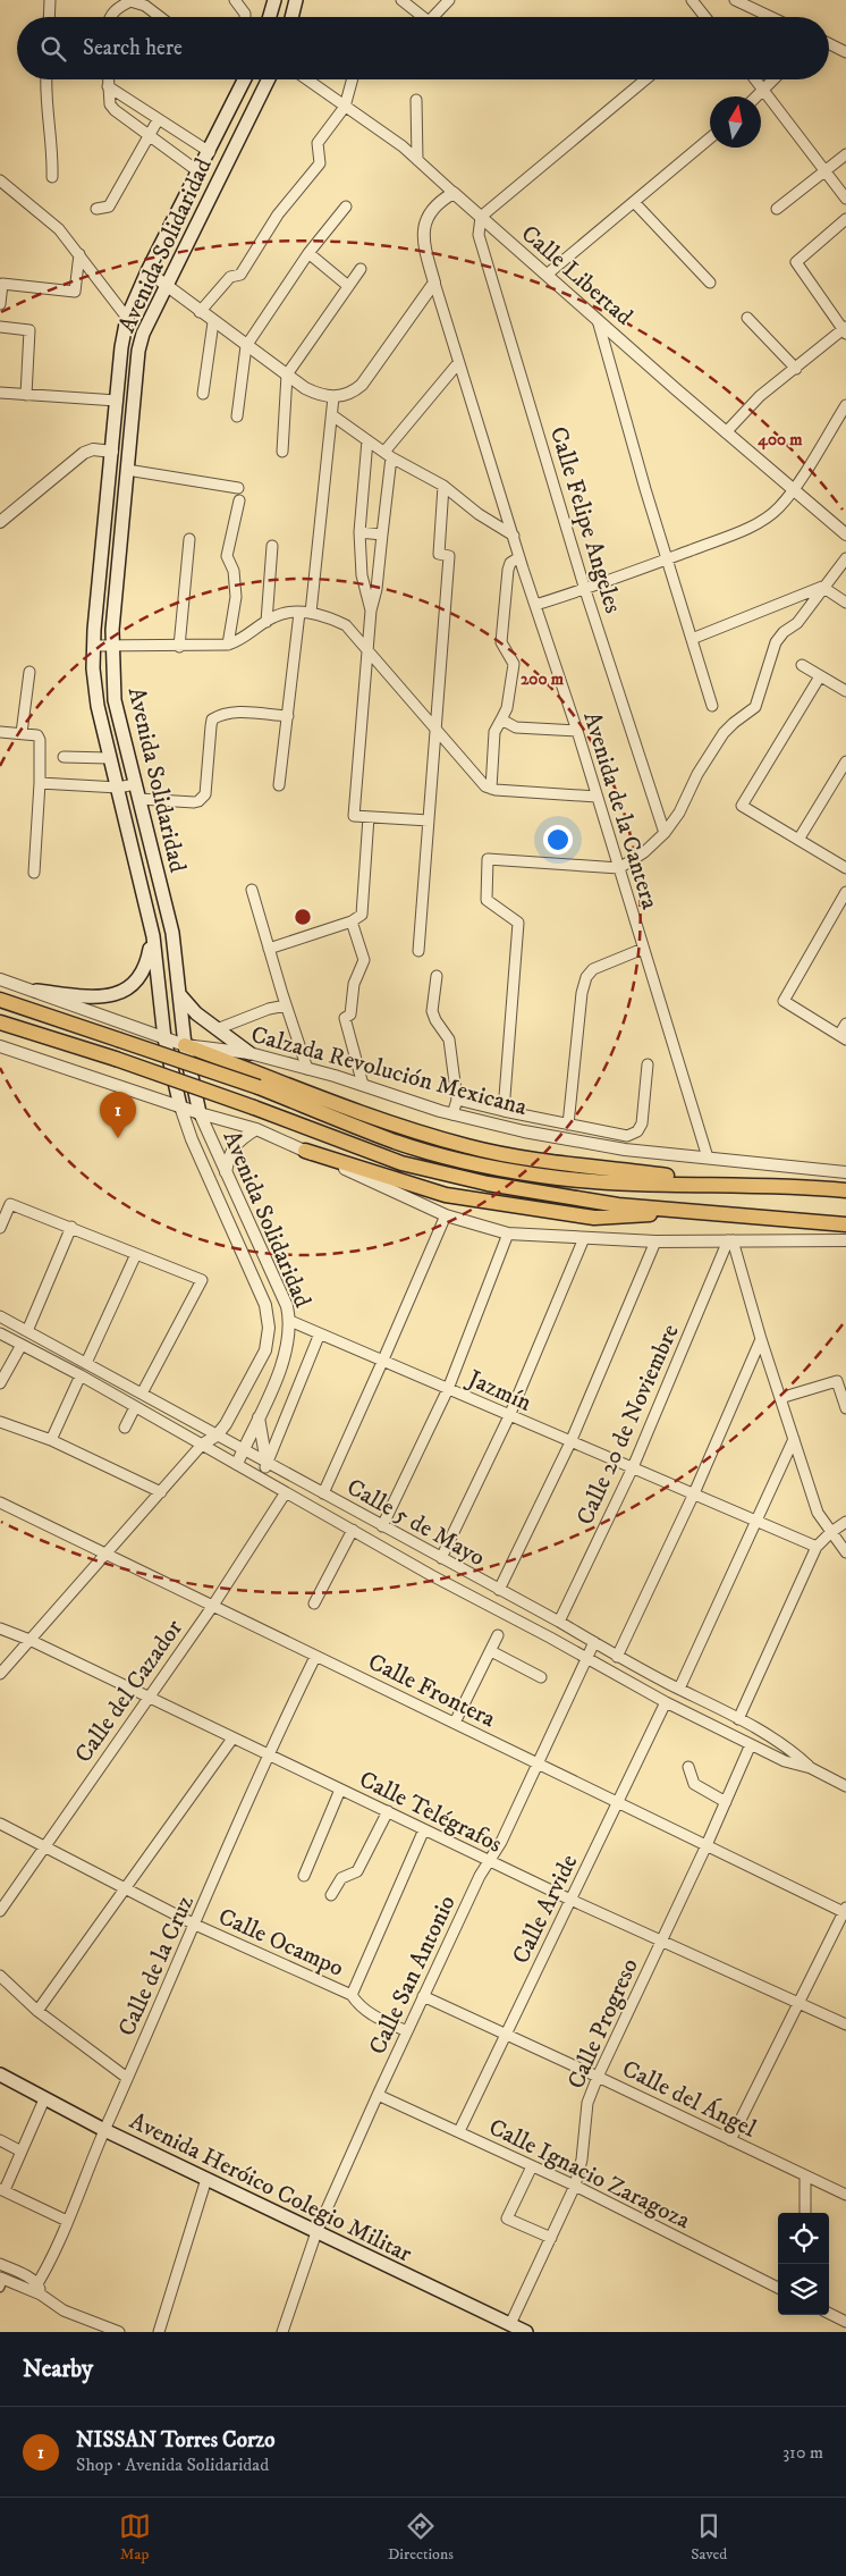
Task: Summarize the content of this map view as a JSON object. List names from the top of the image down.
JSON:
{
  "streets": {
    "main road": ["Avenida Solidaridad", "Calzada Revolución Mexicana", "Avenida Heróico Colegio Militar"],
    "street": [
      "Calle Libertad",
      "Calle Felipe Angeles",
      "Avenida de la Cantera",
      "Jazmín",
      "Calle 20 de Noviembre",
      "Calle 5 de Mayo",
      "Calle Frontera",
      "Calle del Cazador",
      "Calle Telégrafos",
      "Calle Arvide",
      "Calle Ocampo",
      "Calle de la Cruz",
      "Calle San Antonio",
      "Calle Progreso",
      "Calle del Ángel",
      "Calle Ignacio Zaragoza"
    ]
  },
  "crossings": [
    ["Avenida Solidaridad", "Calzada Revolución Mexicana"],
    ["Avenida Solidaridad", "Jazmín"],
    ["Avenida Solidaridad", "Calle 5 de Mayo"],
    ["Calle Libertad", "Calle Felipe Angeles"],
    ["Avenida de la Cantera", "Calzada Revolución Mexicana"],
    ["Jazmín", "Calle 20 de Noviembre"],
    ["Calle 20 de Noviembre", "Calle 5 de Mayo"],
    ["Calle 5 de Mayo", "Calle del Cazador"],
    ["Calle 5 de Mayo", "Calle Arvide"],
    ["Calle 5 de Mayo", "Calle San Antonio"],
    ["Calle 5 de Mayo", "Calle Progreso"],
    ["Calle Frontera", "Calle del Cazador"],
    ["Calle Frontera", "Calle Arvide"],
    ["Calle Frontera", "Calle de la Cruz"],
    ["Calle Frontera", "Calle San Antonio"],
    ["Calle Frontera", "Calle Progreso"],
    ["Calle del Cazador", "Calle Telégrafos"],
    ["Calle del Cazador", "Calle Ocampo"],
    ["Calle Telégrafos", "Calle Arvide"],
    ["Calle Telégrafos", "Calle de la Cruz"],
    ["Calle Telégrafos", "Calle San Antonio"],
    ["Calle Telégrafos", "Calle Progreso"],
    ["Calle Arvide", "Calle del Ángel"],
    ["Calle Arvide", "Calle Ignacio Zaragoza"],
    ["Calle Ocampo", "Calle de la Cruz"],
    ["Calle Ocampo", "Calle San Antonio"],
    ["Calle de la Cruz", "Avenida Heróico Colegio Militar"],
    ["Calle San Antonio", "Calle del Ángel"],
    ["Calle San Antonio", "Calle Ignacio Zaragoza"],
    ["Calle San Antonio", "Avenida Heróico Colegio Militar"],
    ["Calle Progreso", "Calle del Ángel"],
    ["Calle Progreso", "Calle Ignacio Zaragoza"],
    ["Calle Progreso", "Avenida Heróico Colegio Militar"]
  ],
  "north": "top",
  "page": {
    "search": "Search here",
    "pins": "1",
    "heading": "Nearby",
    "list": [
      {
        "mark": "1",
        "name": "NISSAN Torres Corzo",
        "note": "Shop · Avenida Solidaridad",
        "value": "310 m"
      }
    ],
    "nav": ["Map", "Directions", "Saved"]
  },
  "rings": ["400 m", "200 m"]
}
